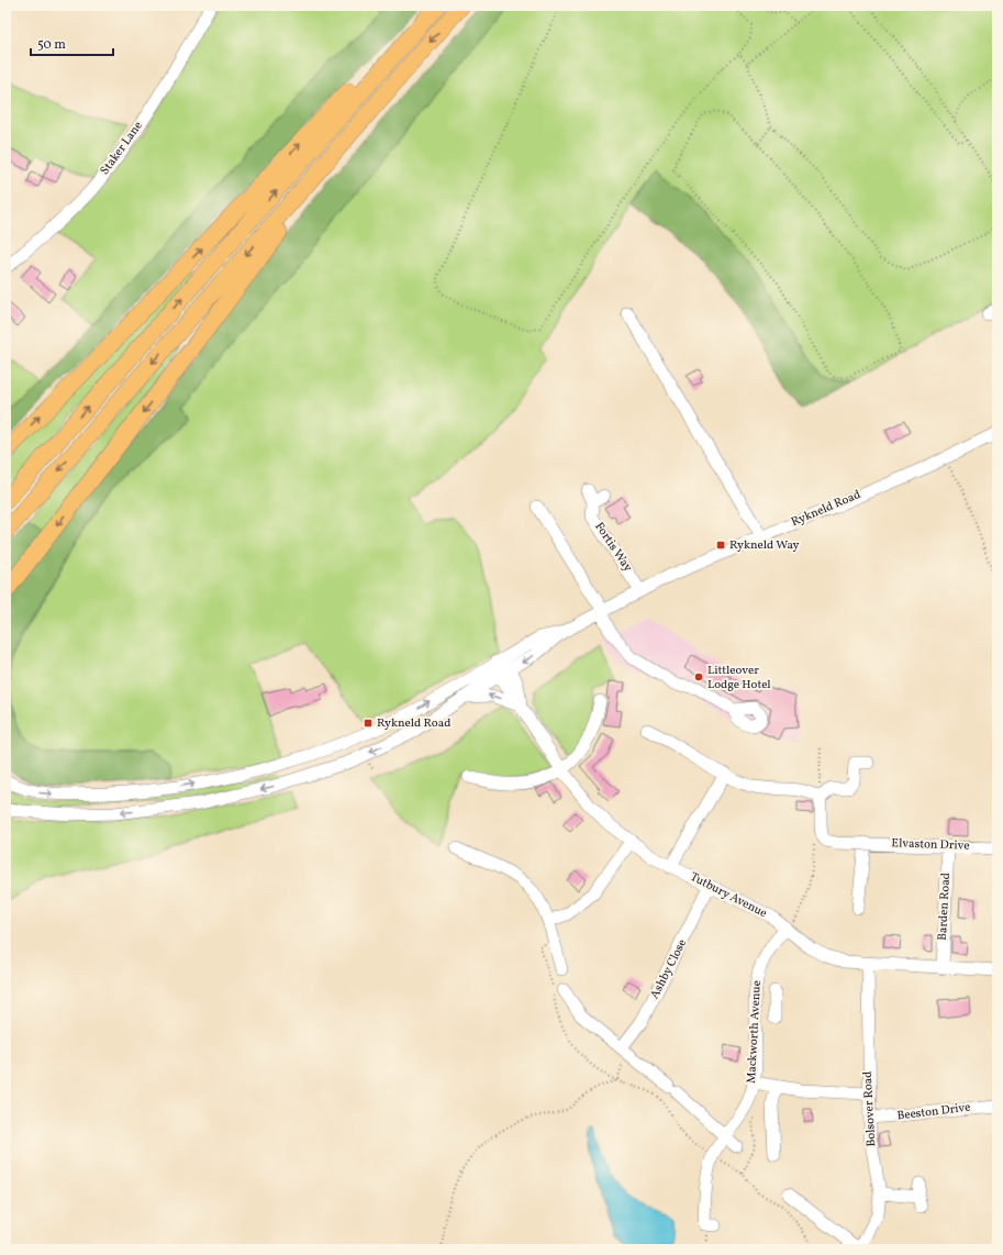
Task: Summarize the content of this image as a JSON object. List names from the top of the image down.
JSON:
{
  "streets": {
    "street": [
      "Staker Lane",
      "Rykneld Road",
      "Fortis Way",
      "Elvaston Drive",
      "Tutbury Avenue",
      "Barden Road",
      "Ashby Close",
      "Mackworth Avenue",
      "Bolsover Road",
      "Beeston Drive"
    ]
  },
  "crossings": [
    ["Rykneld Road", "Fortis Way"],
    ["Rykneld Road", "Tutbury Avenue"],
    ["Elvaston Drive", "Barden Road"],
    ["Tutbury Avenue", "Barden Road"],
    ["Tutbury Avenue", "Ashby Close"],
    ["Tutbury Avenue", "Mackworth Avenue"],
    ["Tutbury Avenue", "Bolsover Road"],
    ["Bolsover Road", "Beeston Drive"]
  ],
  "places": {
    "transit": ["Rykneld Way", "Rykneld Road"],
    "other": ["Littleover Lodge Hotel"]
  },
  "scale_bar": "50 m"
}
